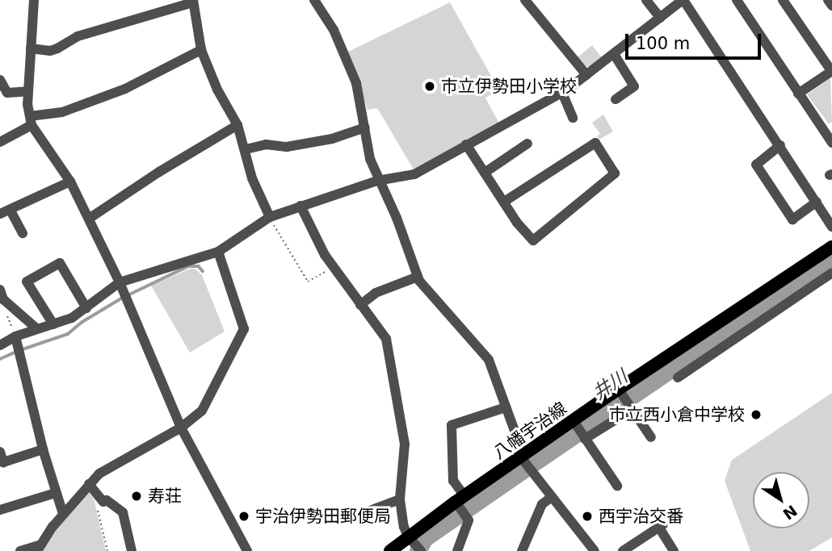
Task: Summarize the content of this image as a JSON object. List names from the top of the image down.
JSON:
{
  "streets": {
    "main road": ["八幡宇治線"]
  },
  "water": ["井川"],
  "places": [
    "市立伊勢田小学校",
    "市立西小倉中学校",
    "寿荘",
    "宇治伊勢田郵便局",
    "西宇治交番"
  ],
  "scale_bar": "100 m",
  "north": "bottom right"
}
